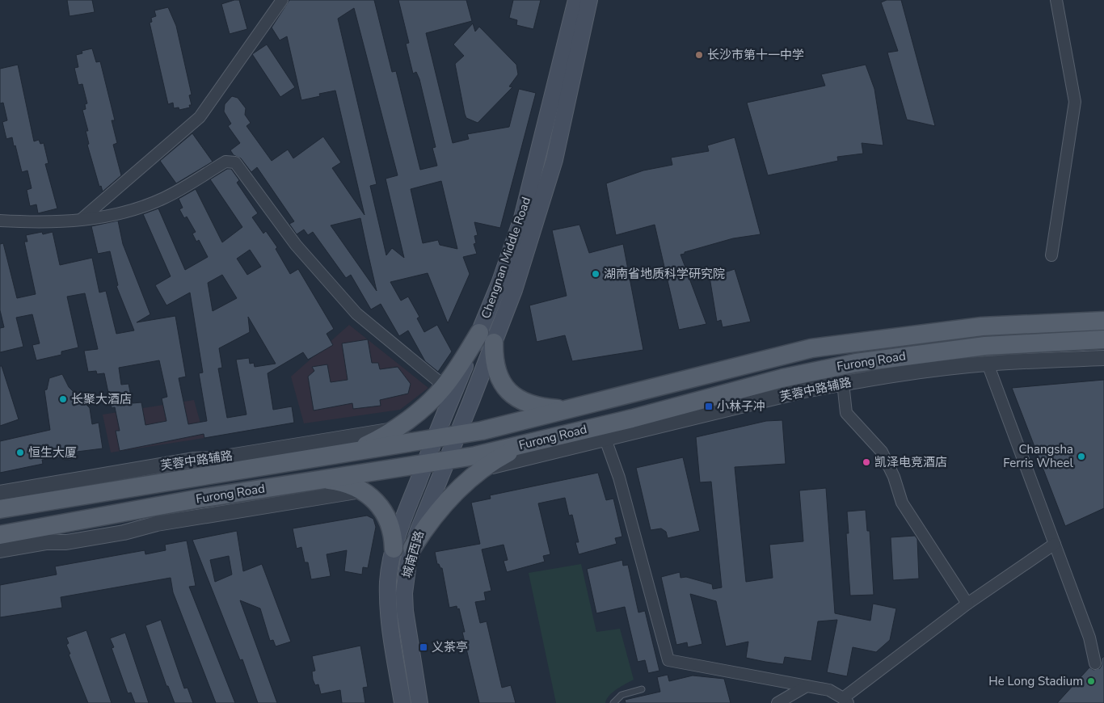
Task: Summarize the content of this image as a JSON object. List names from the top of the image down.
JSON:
{
  "streets": {
    "main road": ["Chengnan Middle Road", "Furong Road", "城南西路"],
    "street": ["芙蓉中路辅路"]
  },
  "crossings": [
    ["Chengnan Middle Road", "Furong Road"],
    ["Chengnan Middle Road", "城南西路"],
    ["Furong Road", "芙蓉中路辅路"],
    ["Furong Road", "城南西路"]
  ],
  "places": {
    "other": [
      "长沙市第十一中学",
      "湖南省地质科学研究院",
      "长聚大酒店",
      "恒生大厦",
      "Changsha Ferris Wheel",
      "凯泽电竞酒店",
      "He Long Stadium"
    ],
    "transit": ["小林子冲", "义茶亭"]
  }
}
